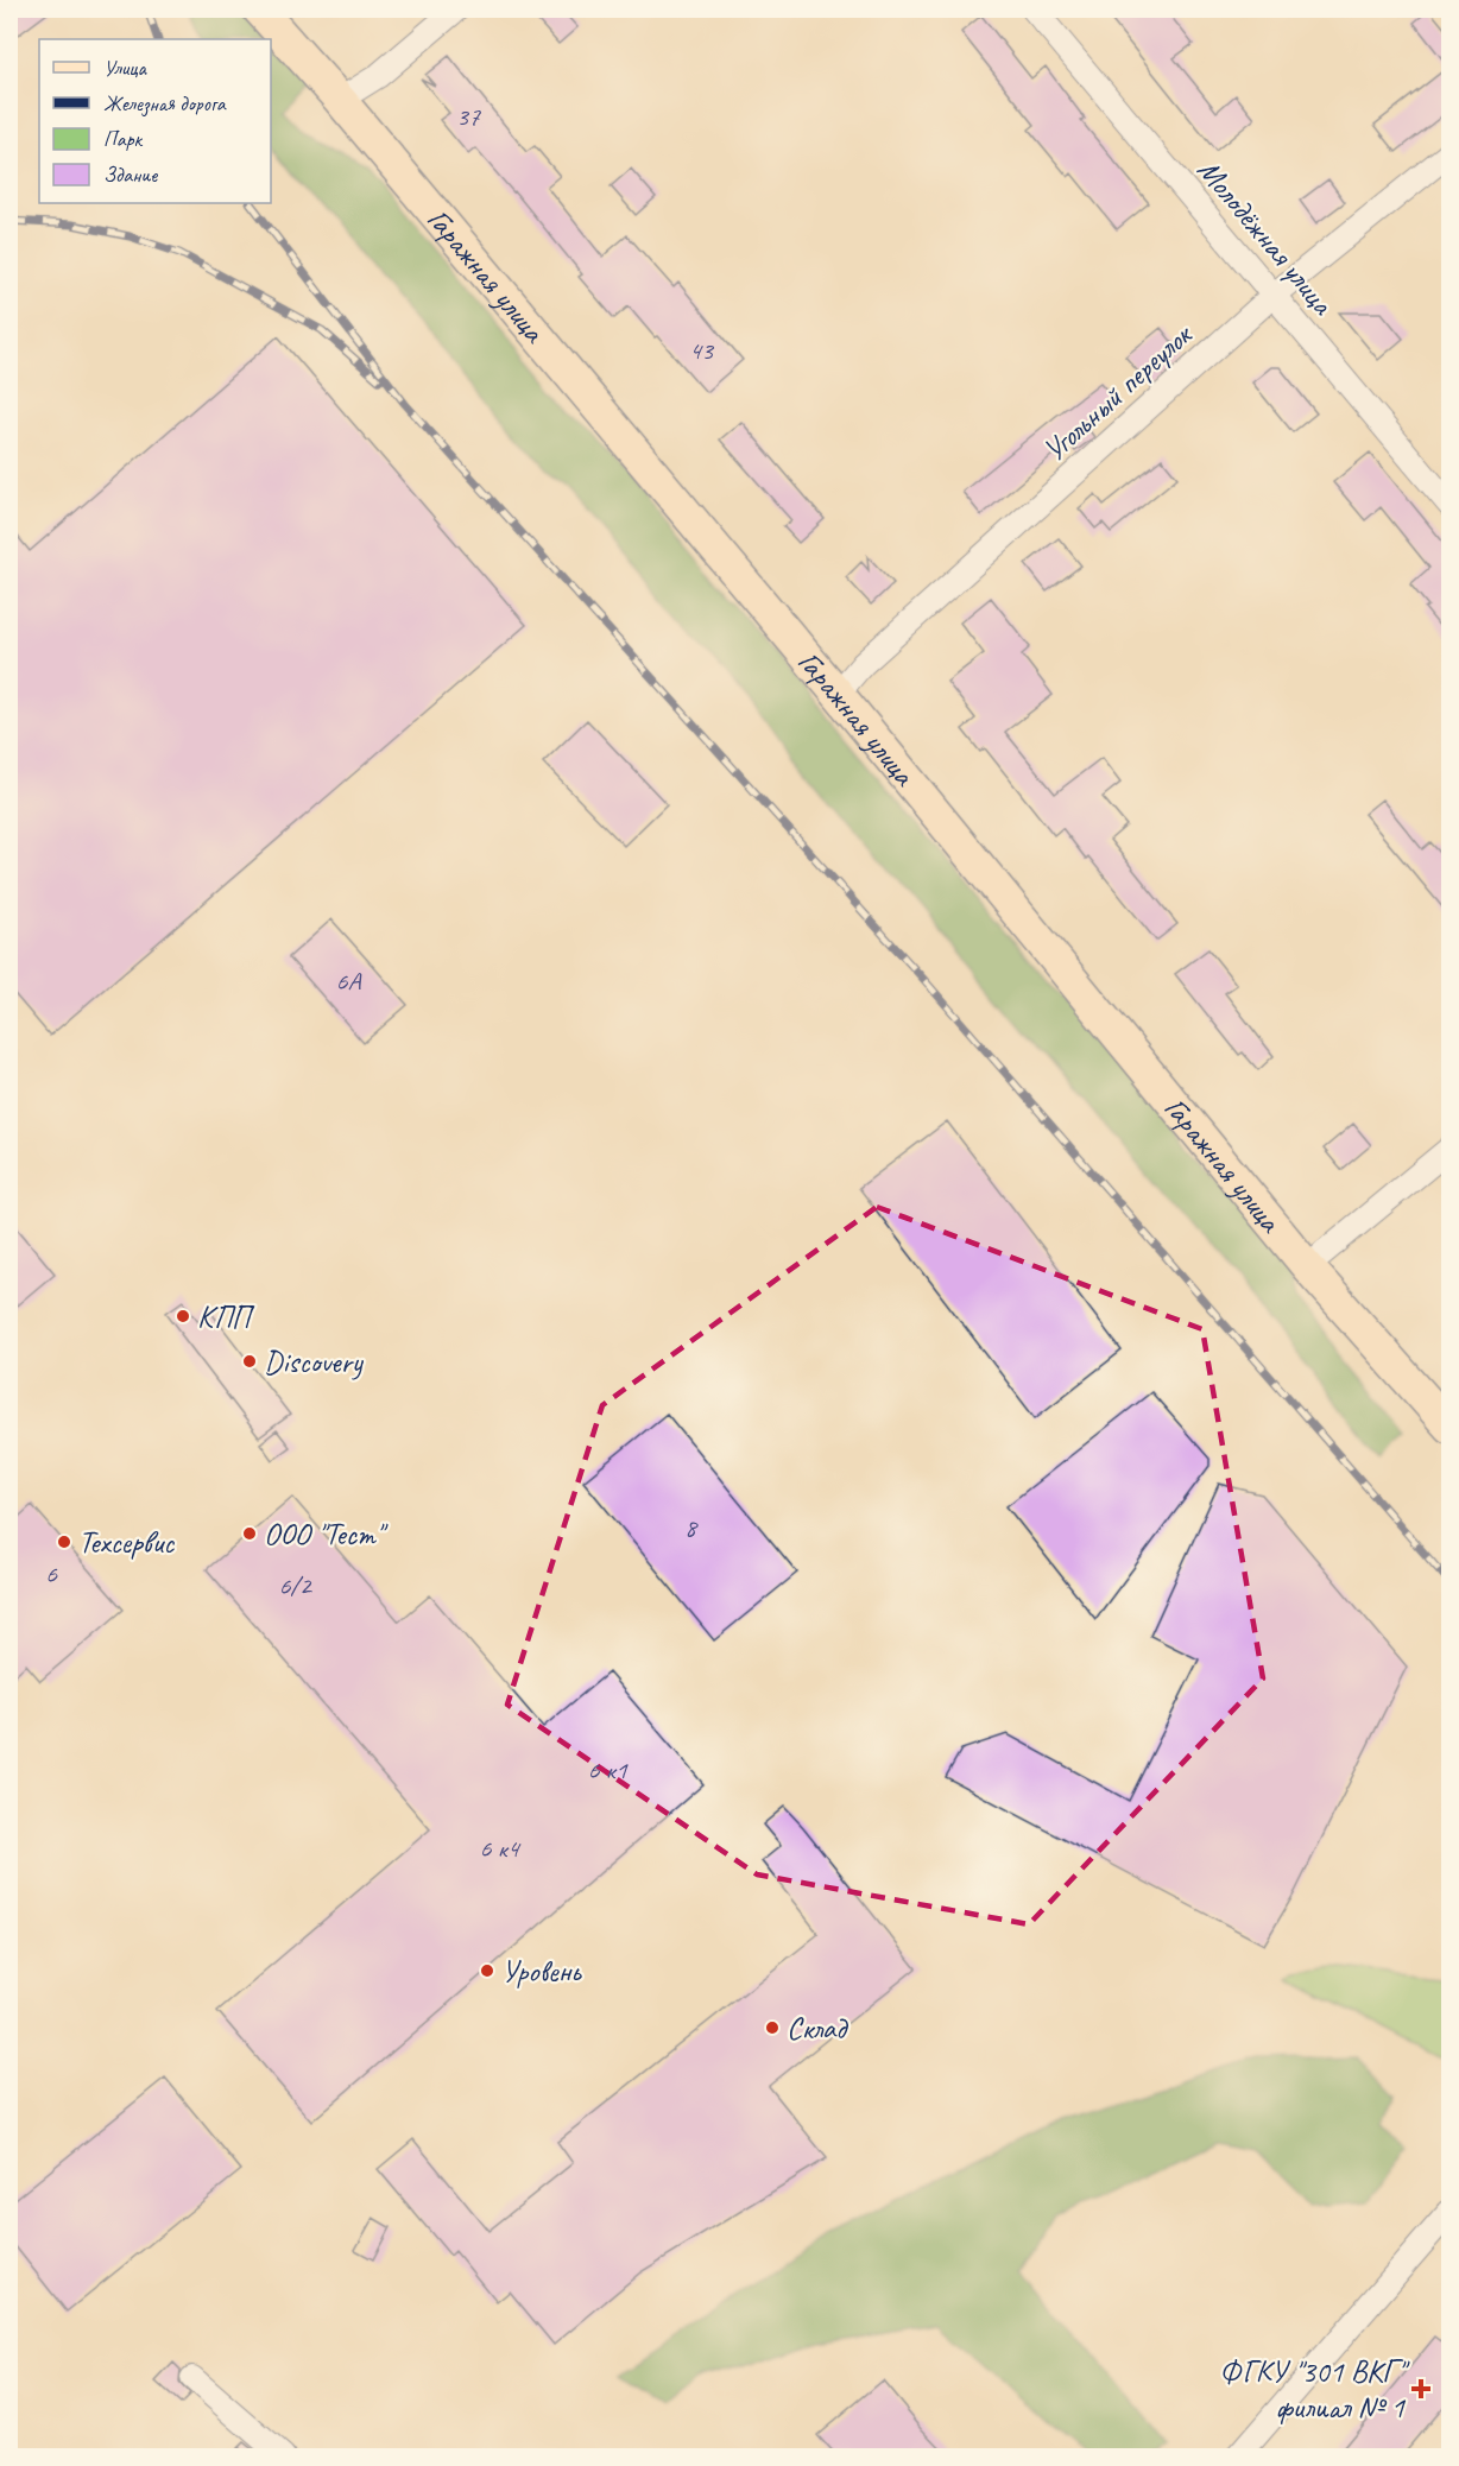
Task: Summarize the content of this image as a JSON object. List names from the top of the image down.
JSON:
{
  "streets": {
    "street": ["Молодёжная улица", "Гаражная улица", "Угольный переулок"]
  },
  "crossings": [
    ["Молодёжная улица", "Угольный переулок"],
    ["Гаражная улица", "Угольный переулок"]
  ],
  "places": {
    "other": [
      "КПП",
      "Discovery",
      "ООО \"Тест\"",
      "Техсервис",
      "Уровень",
      "Склад"
    ],
    "health": ["ФГКУ \"301 ВКГ\" филиал № 1"]
  },
  "house_numbers": [
    "37",
    "43",
    "6А",
    "8",
    "6",
    "6/2",
    "6 к1",
    "6 к4"
  ],
  "legend": [
    "Улица",
    "Железная дорога",
    "Парк",
    "Здание"
  ]
}
